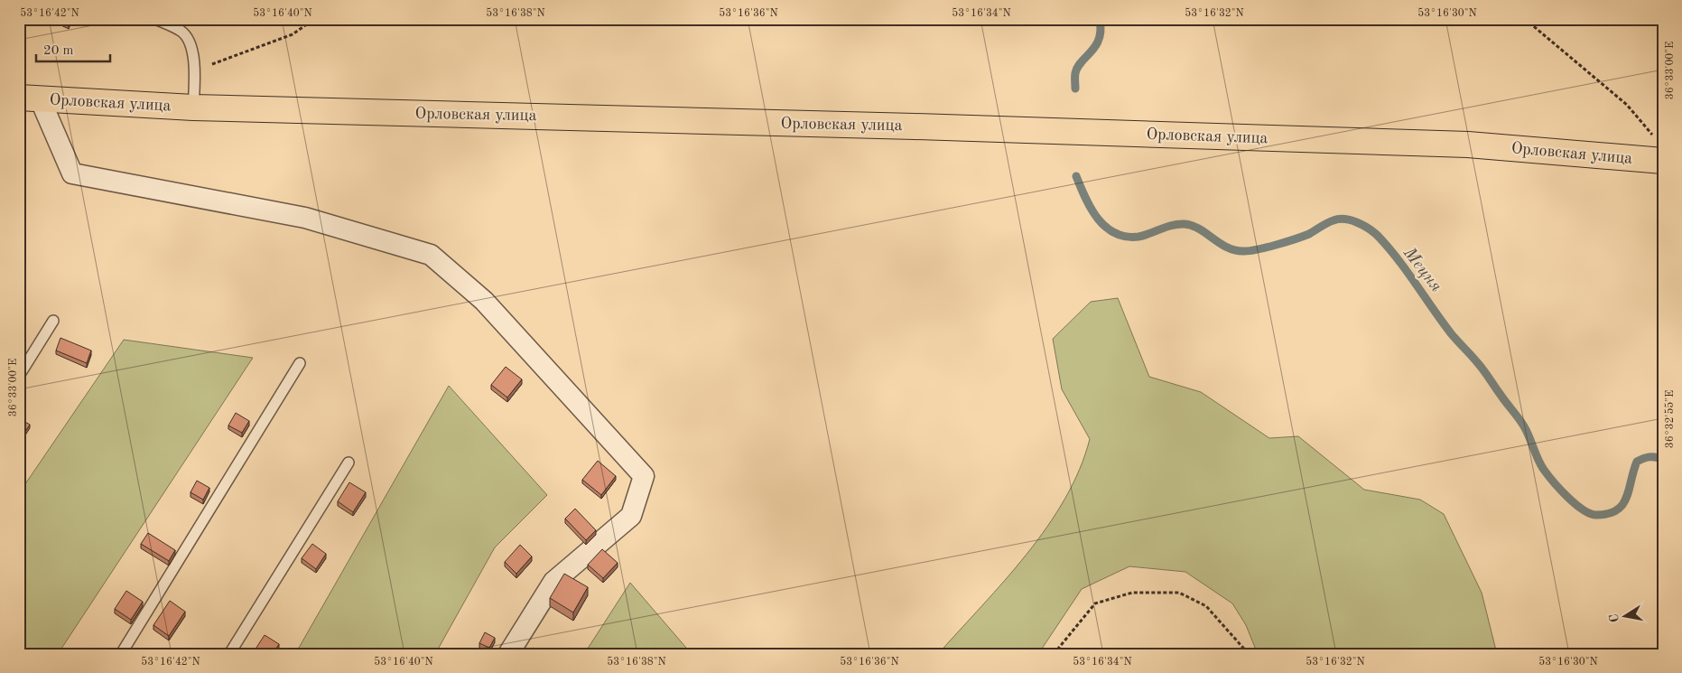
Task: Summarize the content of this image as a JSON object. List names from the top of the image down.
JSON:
{
  "streets": {
    "main road": ["Орловская улица"]
  },
  "water": ["Мецня"],
  "scale_bar": "20 m",
  "north": "left",
  "coordinates": [
    "53°16'42\"N",
    "53°16'40\"N",
    "53°16'38\"N",
    "53°16'36\"N",
    "53°16'34\"N",
    "53°16'32\"N",
    "53°16'30\"N",
    "36°33'00\"E",
    "36°32'55\"E"
  ]
}
